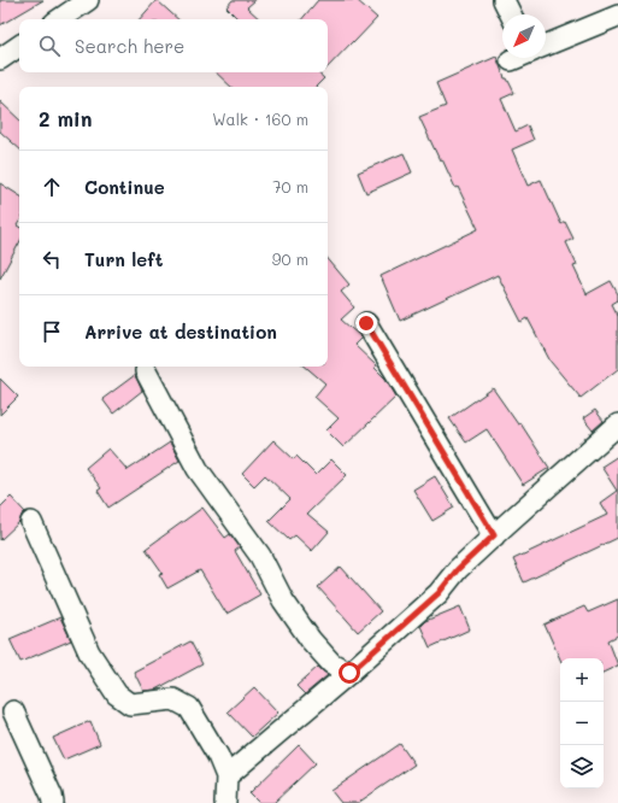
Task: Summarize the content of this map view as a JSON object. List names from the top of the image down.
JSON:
{
  "north": "bottom left",
  "page": {
    "search": "Search here",
    "heading": ["2 min", "Walk · 160 m"],
    "list": [
      ["Continue", "70 m"],
      ["Turn left", "90 m"],
      "Arrive at destination"
    ],
    "map_buttons": ["+", "−"]
  }
}
